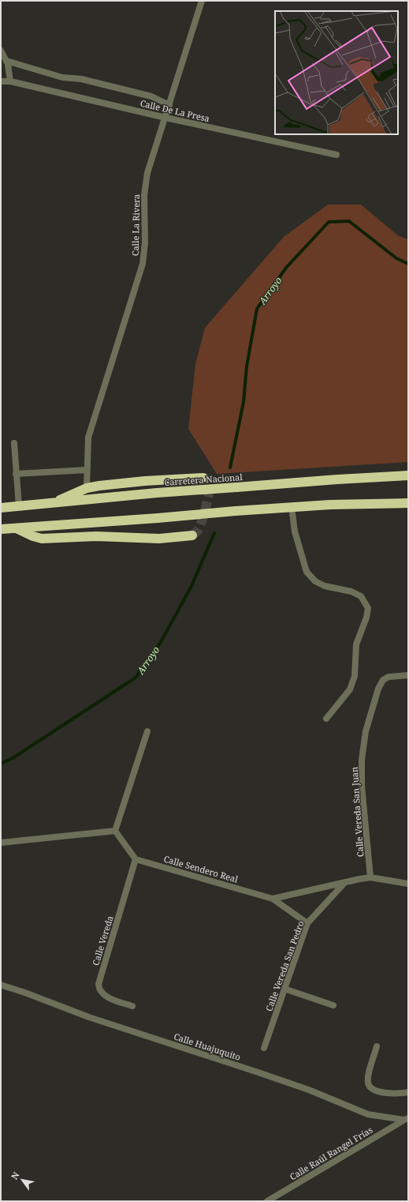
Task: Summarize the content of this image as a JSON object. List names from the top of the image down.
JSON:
{
  "streets": {
    "highway": ["Carretera Nacional"],
    "street": [
      "Calle De La Presa",
      "Calle La Rivera",
      "Calle Vereda San Juan",
      "Calle Sendero Real",
      "Calle Vereda",
      "Calle Vereda San Pedro",
      "Calle Huajuquito",
      "Calle Raúl Rangel Frías"
    ]
  },
  "crossings": [
    ["Calle De La Presa", "Calle La Rivera"],
    ["Calle Vereda San Juan", "Calle Sendero Real"],
    ["Calle Sendero Real", "Calle Vereda"],
    ["Calle Sendero Real", "Calle Vereda San Pedro"],
    ["Calle Huajuquito", "Calle Raúl Rangel Frías"]
  ],
  "water": ["Arroyo"],
  "north": "top left"
}
